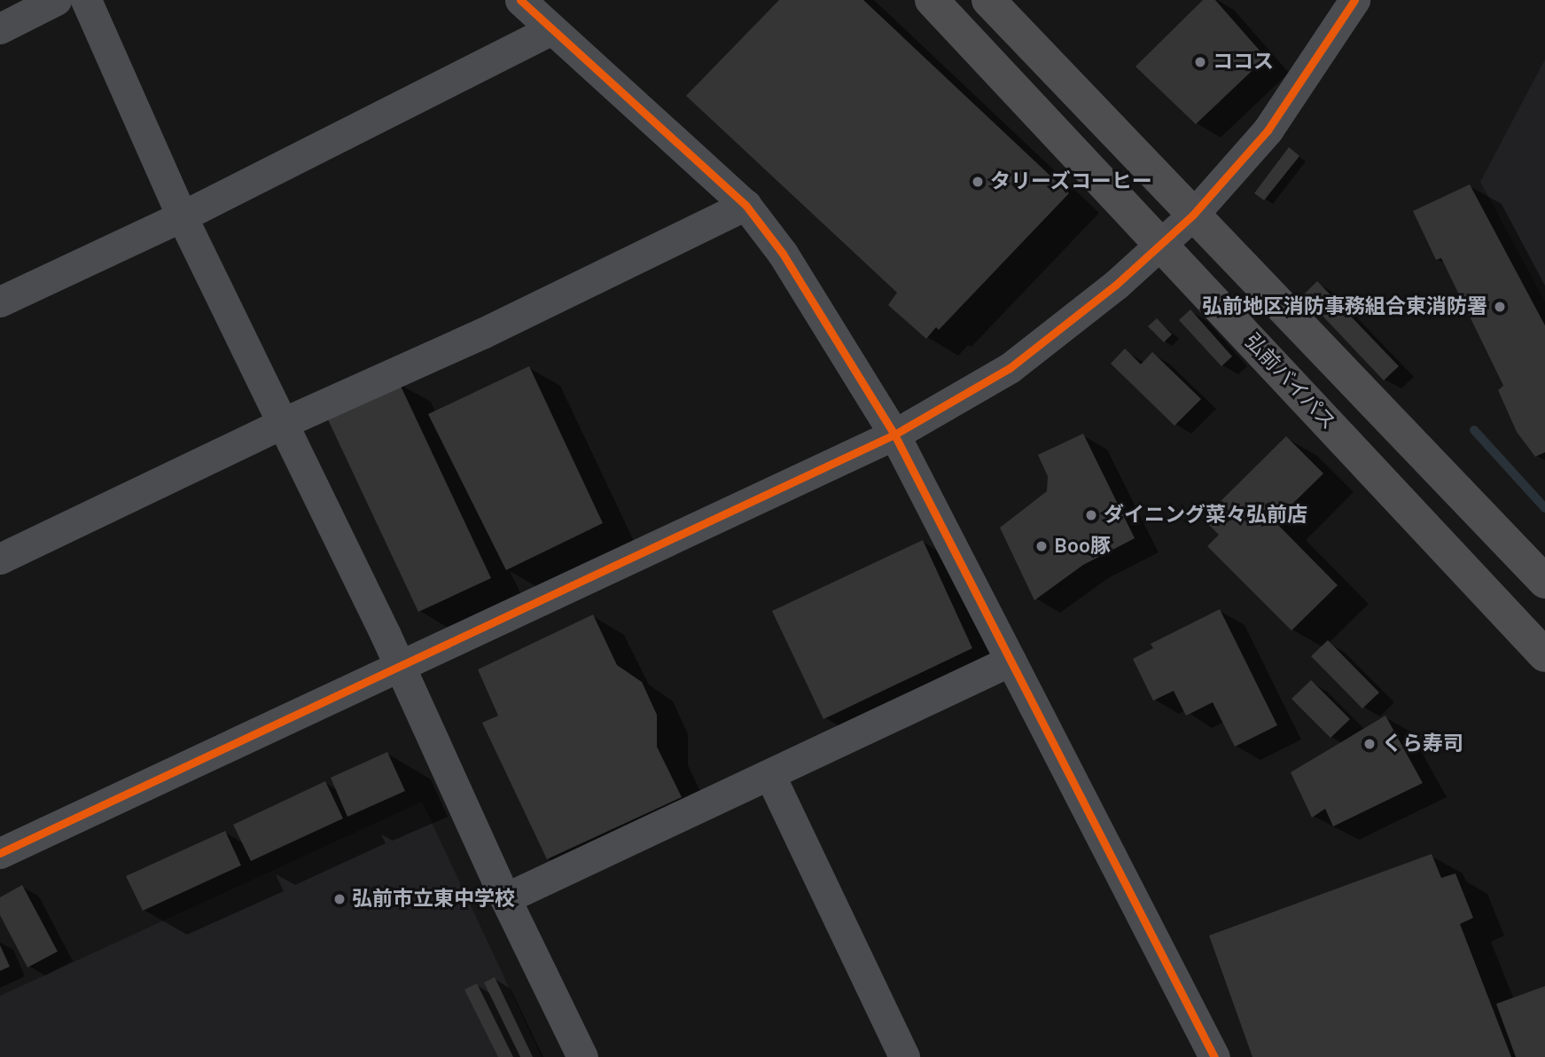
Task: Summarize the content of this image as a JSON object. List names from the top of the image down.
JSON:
{
  "streets": {
    "highway": ["弘前バイパス"]
  },
  "places": [
    "ココス",
    "タリーズコーヒー",
    "弘前地区消防事務組合東消防署",
    "ダイニング菜々弘前店",
    "Boo豚",
    "くら寿司",
    "弘前市立東中学校"
  ]
}
